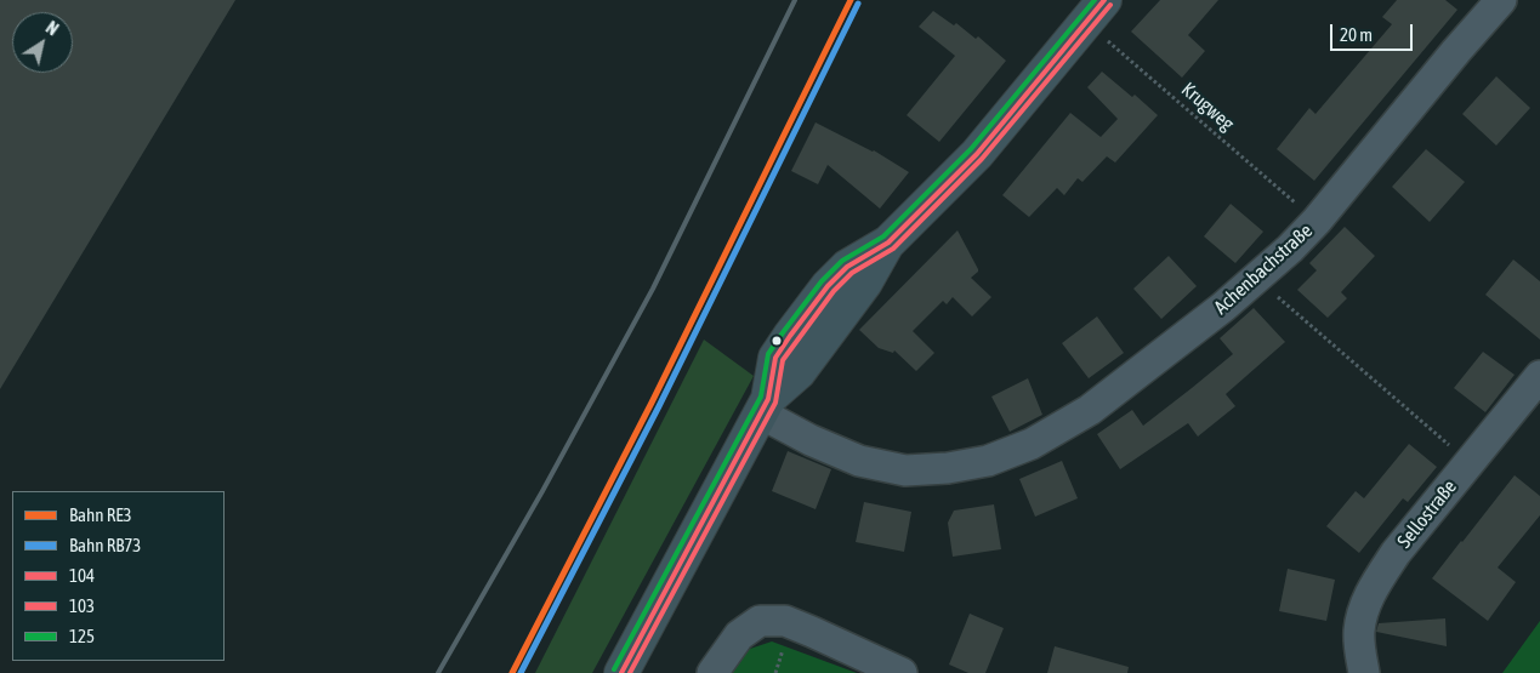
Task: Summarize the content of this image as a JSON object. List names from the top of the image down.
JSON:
{
  "streets": {
    "street": ["Achenbachstraße", "Sellostraße"],
    "path": ["Krugweg"]
  },
  "lines": [
    "rail line RE3",
    "transit line 104",
    "transit line 125",
    "rail line RB73",
    "transit line 103"
  ],
  "legend": [
    "Bahn RE3",
    "Bahn RB73",
    "104",
    "103",
    "125"
  ],
  "scale_bar": "20 m",
  "north": "top right"
}
